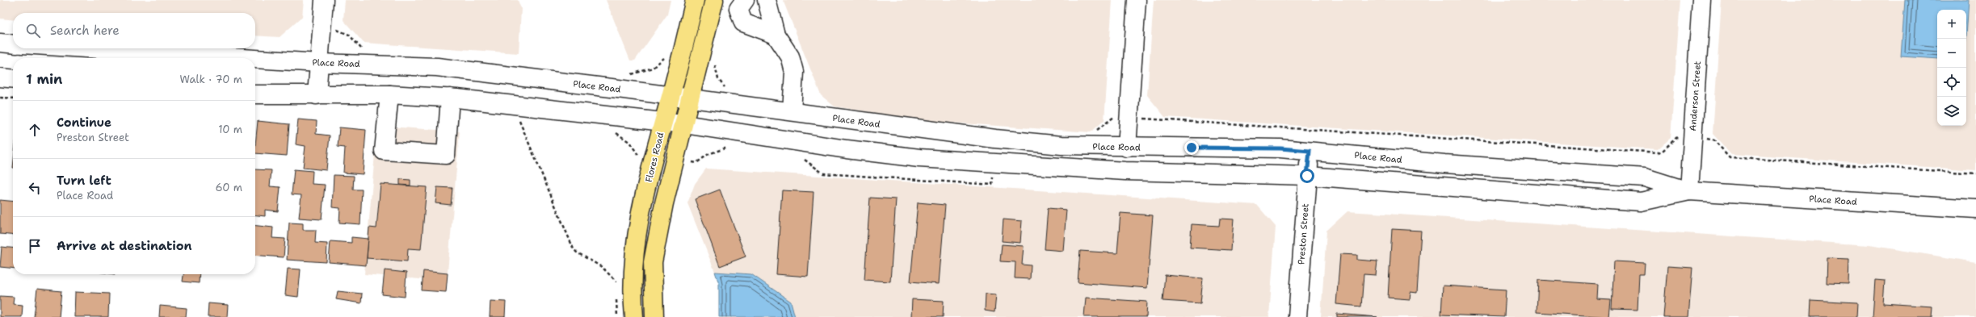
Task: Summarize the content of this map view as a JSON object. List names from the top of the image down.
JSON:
{
  "streets": {
    "main road": ["Flores Road"],
    "street": ["Place Road", "Anderson Street", "Preston Street"]
  },
  "crossings": [
    ["Place Road", "Anderson Street"],
    ["Place Road", "Flores Road"],
    ["Place Road", "Preston Street"]
  ],
  "page": {
    "map_buttons": ["+", "−"],
    "search": "Search here",
    "heading": ["1 min", "Walk · 70 m"],
    "list": [
      ["Continue", "Preston Street", "10 m"],
      ["Turn left", "Place Road", "60 m"],
      "Arrive at destination"
    ]
  }
}
